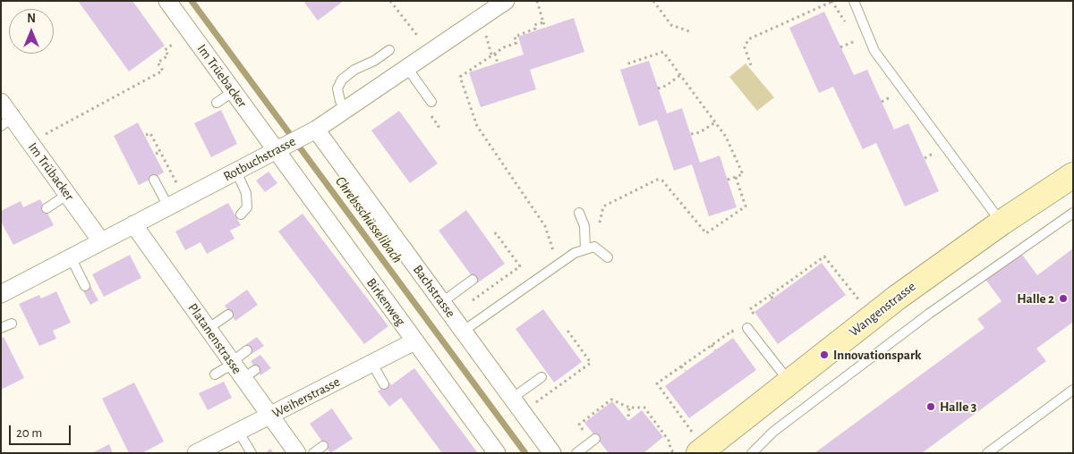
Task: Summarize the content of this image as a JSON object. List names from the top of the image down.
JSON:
{
  "streets": {
    "main road": ["Wangenstrasse"],
    "street": [
      "Im Trüebacker",
      "Rotbuchstrasse",
      "Im Trübacker",
      "Bachstrasse",
      "Birkenweg",
      "Platanenstrasse",
      "Weiherstrasse"
    ]
  },
  "crossings": [
    ["Im Trüebacker", "Rotbuchstrasse"],
    ["Im Trüebacker", "Birkenweg"],
    ["Rotbuchstrasse", "Im Trübacker"],
    ["Rotbuchstrasse", "Bachstrasse"],
    ["Rotbuchstrasse", "Birkenweg"],
    ["Rotbuchstrasse", "Platanenstrasse"],
    ["Birkenweg", "Weiherstrasse"],
    ["Platanenstrasse", "Weiherstrasse"]
  ],
  "water": ["Chrebsschüsselibach"],
  "places": ["Halle 2", "Innovationspark", "Halle 3"],
  "scale_bar": "20 m",
  "north": "top"
}
